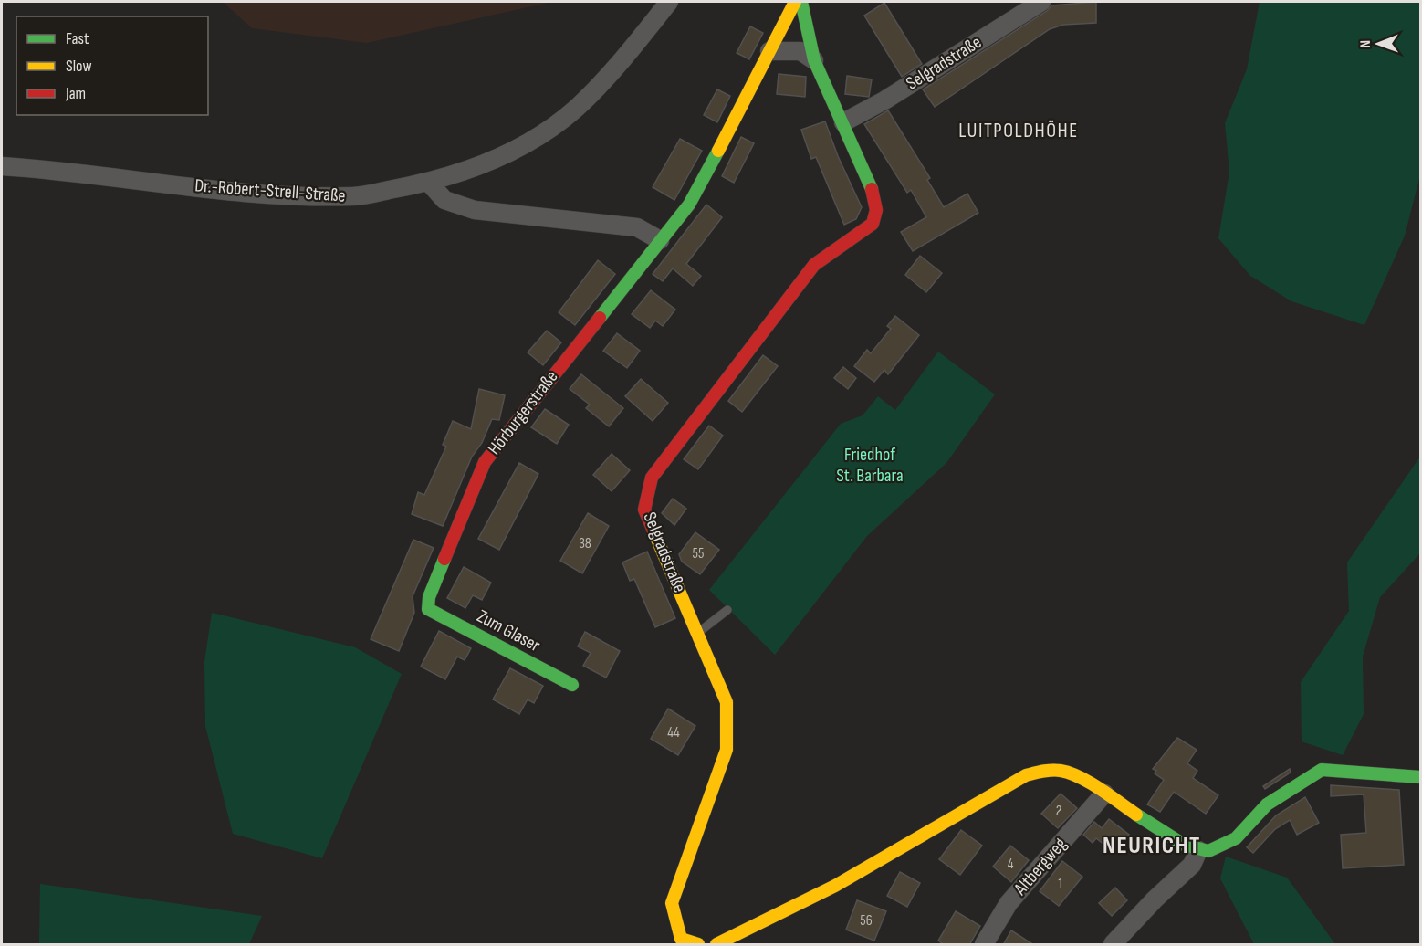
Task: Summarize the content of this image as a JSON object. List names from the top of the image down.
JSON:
{
  "streets": {
    "street": [
      "Selgradstraße",
      "Dr.-Robert-Strell-Straße",
      "Hörburgerstraße",
      "Zum Glaser",
      "Altbergweg"
    ]
  },
  "crossings": [
    ["Hörburgerstraße", "Zum Glaser"]
  ],
  "districts": ["LUITPOLDHÖHE", "NEURICHT"],
  "parks": ["Friedhof St. Barbara"],
  "house_numbers": [
    "38",
    "55",
    "44",
    "2",
    "4",
    "1",
    "56"
  ],
  "legend": ["Fast", "Slow", "Jam"],
  "north": "left"
}
